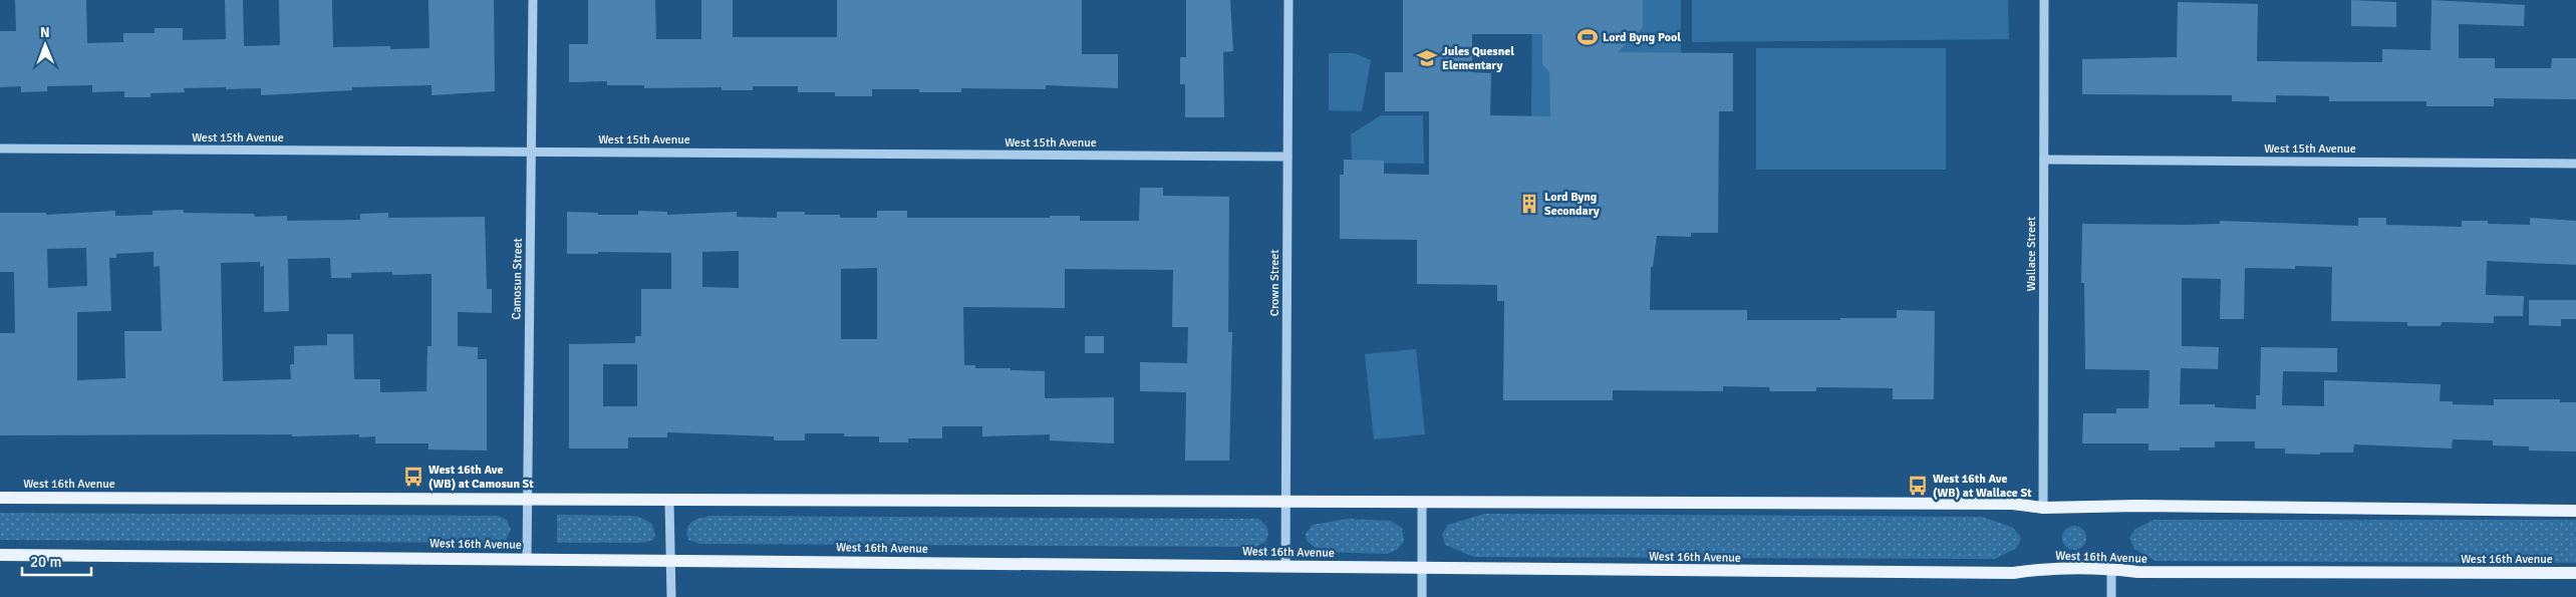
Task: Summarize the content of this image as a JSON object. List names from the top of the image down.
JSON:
{
  "streets": {
    "main road": ["West 16th Avenue"],
    "street": [
      "West 15th Avenue",
      "Wallace Street",
      "Camosun Street",
      "Crown Street"
    ]
  },
  "crossings": [
    ["West 15th Avenue", "Wallace Street"],
    ["West 15th Avenue", "Camosun Street"],
    ["West 15th Avenue", "Crown Street"],
    ["Wallace Street", "West 16th Avenue"],
    ["Camosun Street", "West 16th Avenue"],
    ["Crown Street", "West 16th Avenue"]
  ],
  "places": {
    "sports": ["Lord Byng Pool"],
    "school or university": ["Jules Quesnel Elementary"],
    "building": ["Lord Byng Secondary"],
    "bus stop": ["West 16th Ave (WB) at Camosun St", "West 16th Ave (WB) at Wallace St"]
  },
  "scale_bar": "20 m",
  "north": "top"
}
